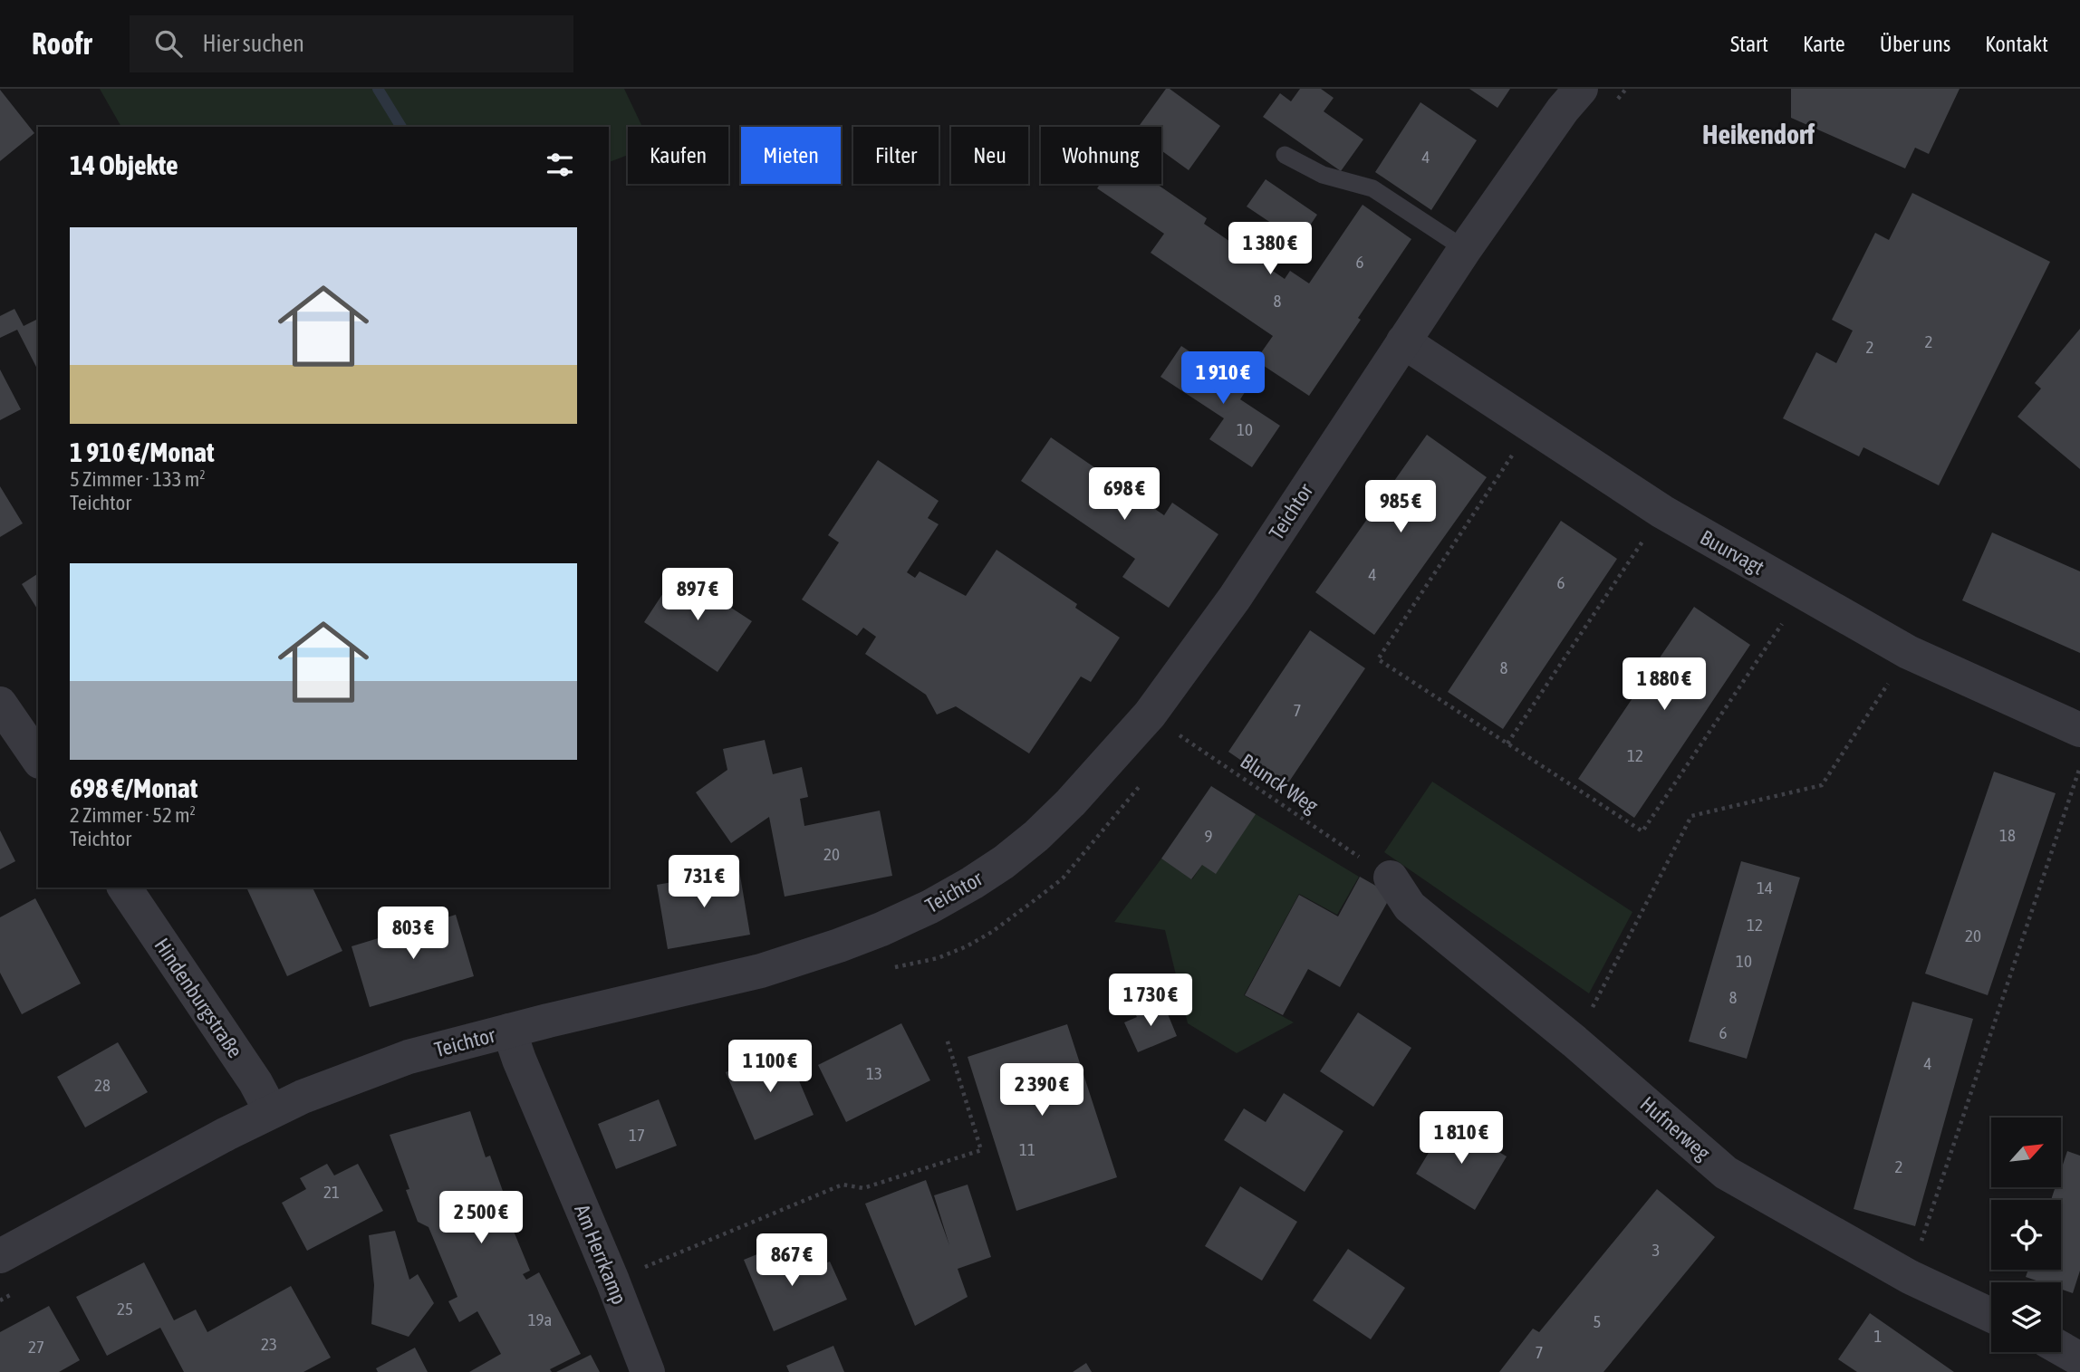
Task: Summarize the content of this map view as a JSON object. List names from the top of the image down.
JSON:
{
  "streets": {
    "street": [
      "Teichtor",
      "Buurvagt",
      "Hindenburgstraße",
      "Hufnerweg",
      "Am Herrkamp"
    ],
    "path": ["Blunck Weg"]
  },
  "crossings": [
    ["Teichtor", "Buurvagt"],
    ["Teichtor", "Blunck Weg"],
    ["Teichtor", "Hindenburgstraße"],
    ["Teichtor", "Am Herrkamp"],
    ["Blunck Weg", "Hufnerweg"]
  ],
  "districts": ["Heikendorf"],
  "house_numbers": [
    "4",
    "6",
    "8",
    "2",
    "2",
    "10",
    "4",
    "6",
    "8",
    "7",
    "12",
    "18",
    "9",
    "20",
    "14",
    "12",
    "20",
    "10",
    "8",
    "6",
    "4",
    "13",
    "28",
    "17",
    "11",
    "2",
    "21",
    "3",
    "25",
    "19a",
    "5",
    "1",
    "23",
    "27",
    "7"
  ],
  "north": "top right",
  "page": {
    "header": "Roofr",
    "search": "Hier suchen",
    "nav": [
      "Start",
      "Karte",
      "Über uns",
      "Kontakt"
    ],
    "chip": [
      "Kaufen",
      "Mieten",
      "Filter",
      "Neu",
      "Wohnung"
    ],
    "heading": "14 Objekte",
    "list": [
      {
        "name": "1 910 €/Monat",
        "note": "5 Zimmer · 133 m² · Teichtor"
      },
      {
        "name": "698 €/Monat",
        "note": "2 Zimmer · 52 m² · Teichtor"
      }
    ],
    "price": [
      "1 380 €",
      "1 910 €",
      "698 €",
      "985 €",
      "897 €",
      "1 880 €",
      "731 €",
      "803 €",
      "1 730 €",
      "1 100 €",
      "2 390 €",
      "1 810 €",
      "2 500 €",
      "867 €"
    ]
  }
}
